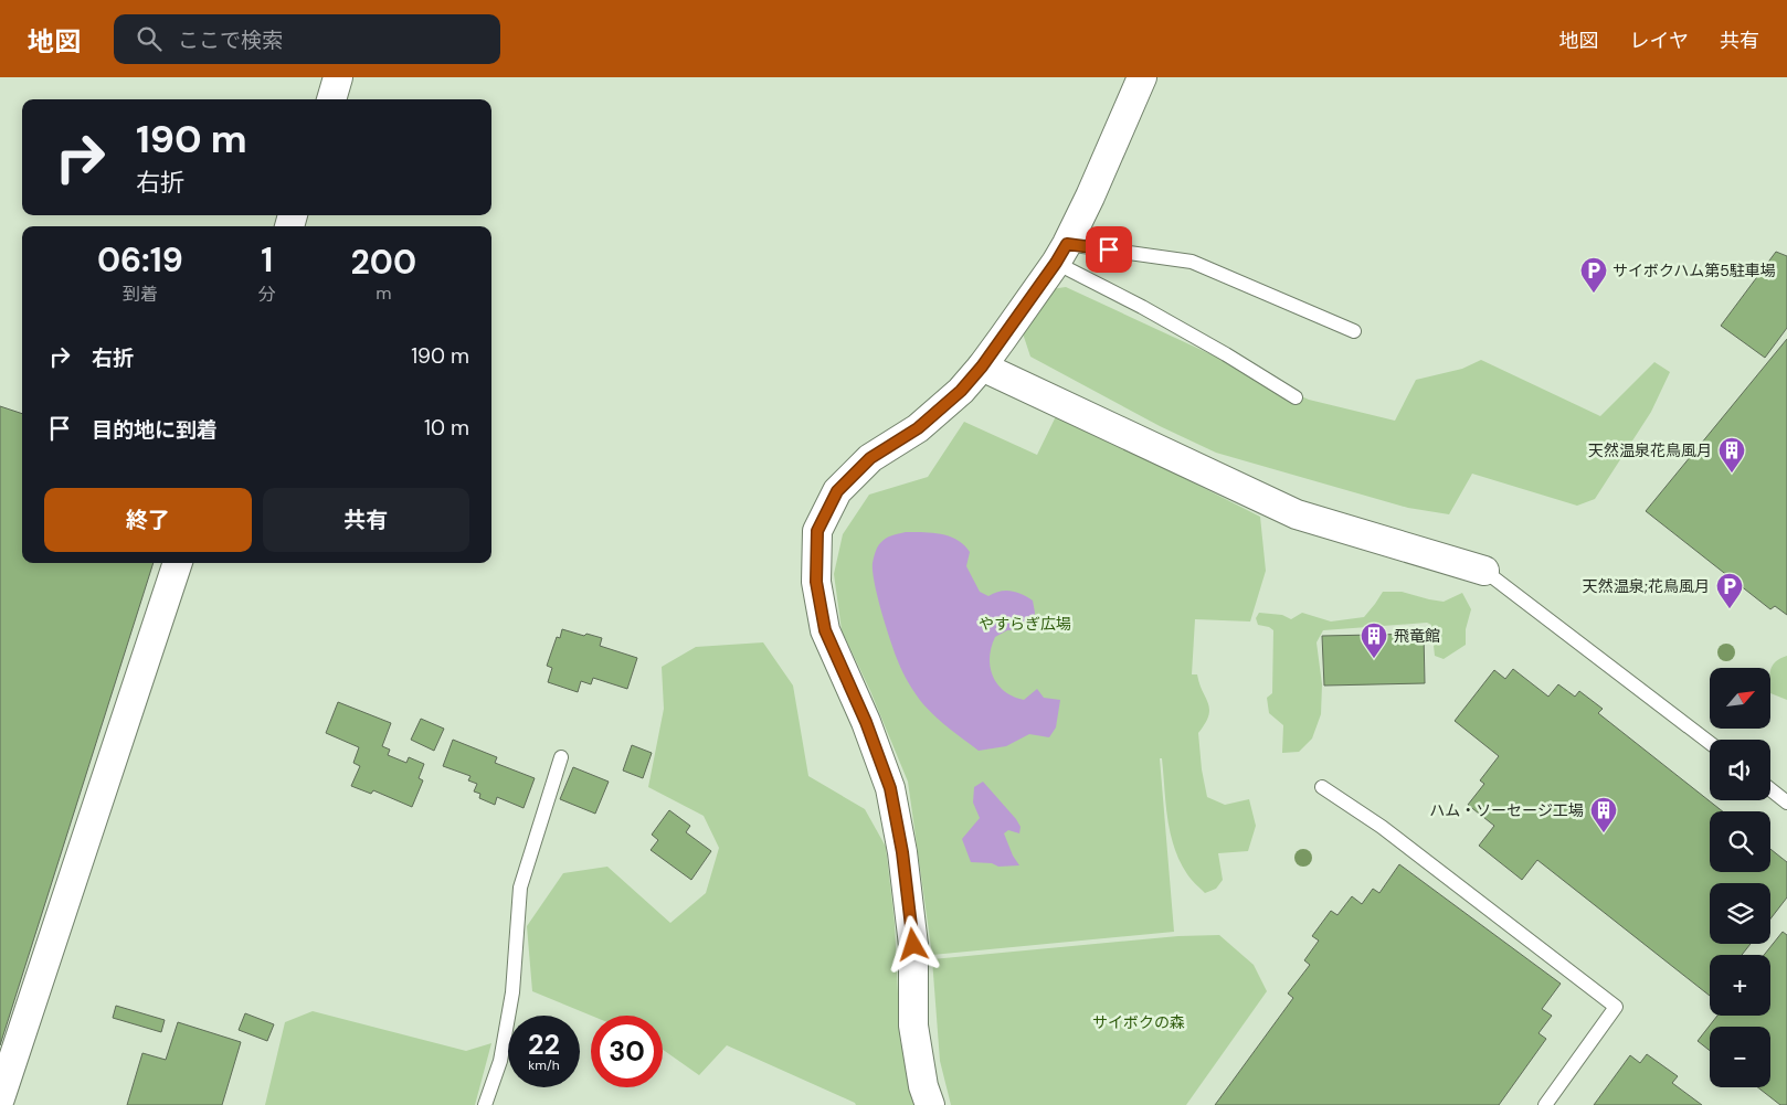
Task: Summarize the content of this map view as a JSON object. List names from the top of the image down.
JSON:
{
  "parks": ["やすらぎ広場", "サイボクの森"],
  "places": {
    "parking": ["サイボクハム第5駐車場", "天然温泉;花鳥風月"],
    "building": ["天然温泉花鳥風月", "飛竜館", "ハム・ソーセージ工場"]
  },
  "north": "top right",
  "page": {
    "header": "地図",
    "search": "ここで検索",
    "nav": ["地図", "レイヤ", "共有"],
    "turn": ["190 m", "右折"],
    "eta": [
      "06:19",
      "到着",
      "1",
      "分",
      "200",
      "m"
    ],
    "list": [
      {
        "name": "右折",
        "value": "190 m"
      },
      {
        "name": "目的地に到着",
        "value": "10 m"
      }
    ],
    "buttons": ["終了", "共有"],
    "map_buttons": ["+", "−"],
    "speed": "22 km/h",
    "limit": "30"
  }
}
